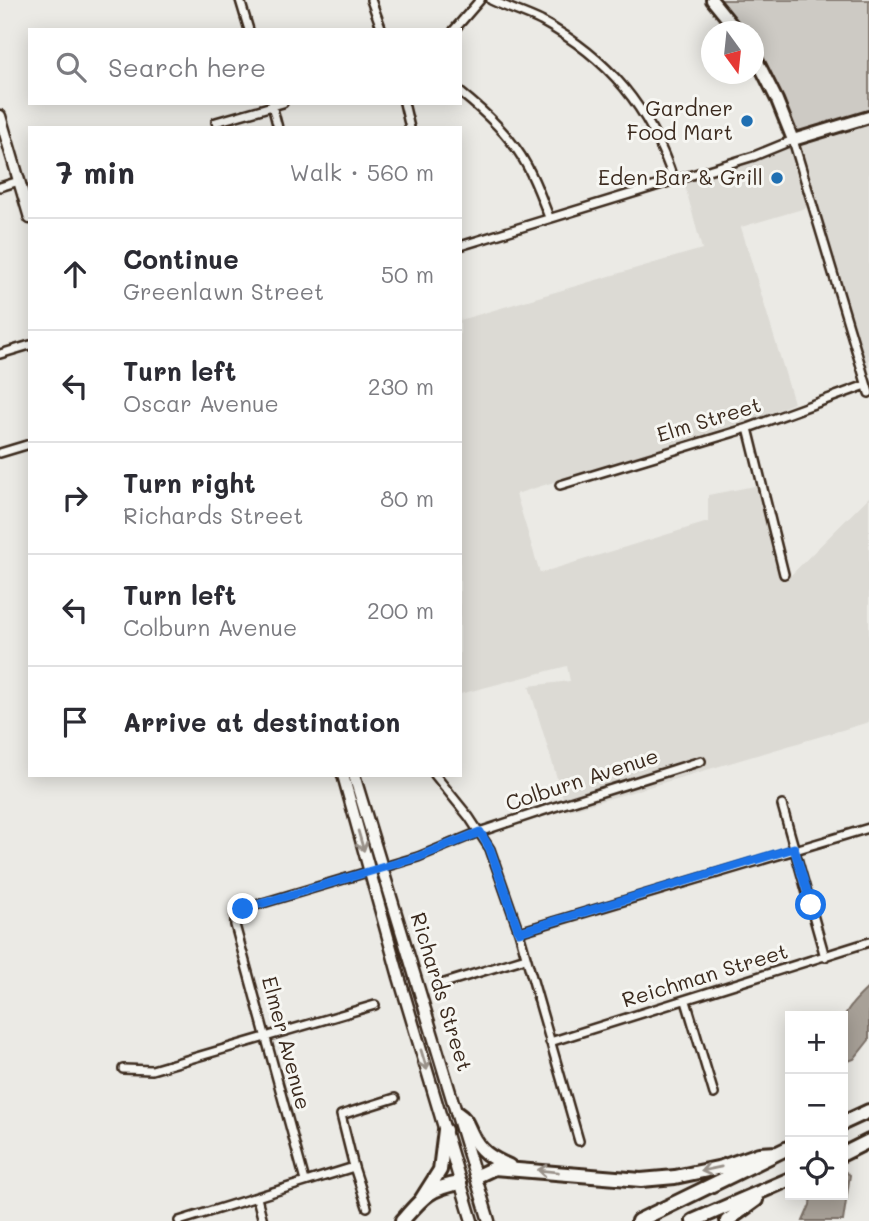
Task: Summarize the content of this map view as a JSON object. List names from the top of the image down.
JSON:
{
  "streets": {
    "street": [
      "Elm Street",
      "Colburn Avenue",
      "Reichman Street",
      "Richards Street",
      "Elmer Avenue"
    ]
  },
  "crossings": [
    ["Colburn Avenue", "Richards Street"],
    ["Colburn Avenue", "Elmer Avenue"]
  ],
  "places": ["Gardner Food Mart", "Eden Bar & Grill"],
  "north": "bottom",
  "page": {
    "search": "Search here",
    "heading": ["7 min", "Walk · 560 m"],
    "list": [
      ["Continue", "Greenlawn Street", "50 m"],
      ["Turn left", "Oscar Avenue", "230 m"],
      ["Turn right", "Richards Street", "80 m"],
      ["Turn left", "Colburn Avenue", "200 m"],
      "Arrive at destination"
    ],
    "map_buttons": ["+", "−"]
  }
}
